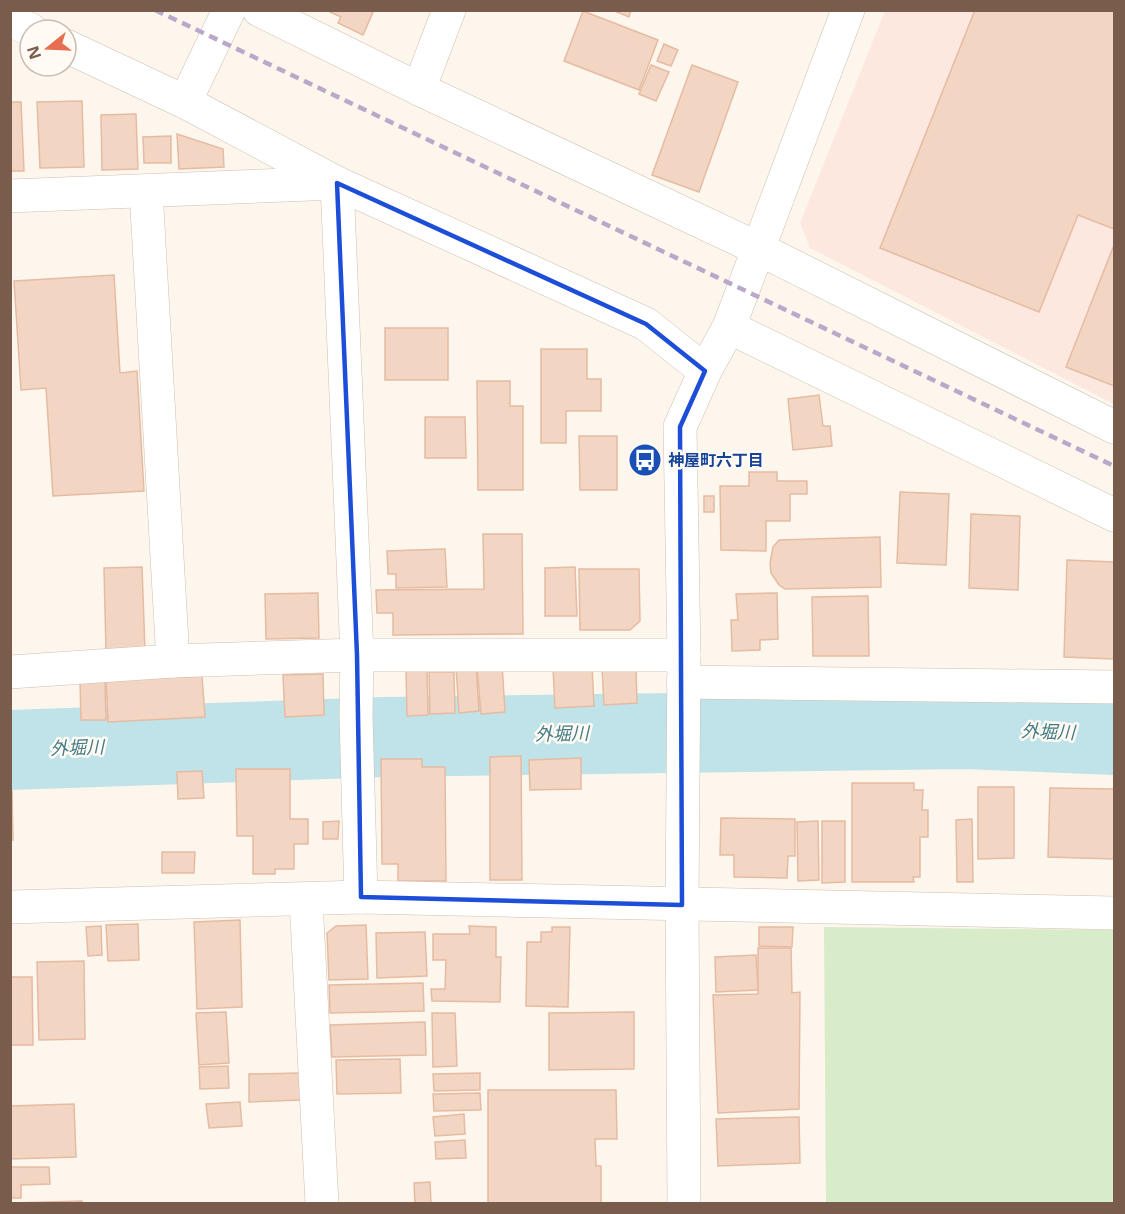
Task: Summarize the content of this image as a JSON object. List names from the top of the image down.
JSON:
{
  "water": ["外堀川"],
  "places": {
    "bus stop": ["神屋町六丁目"]
  },
  "north": "left"
}
